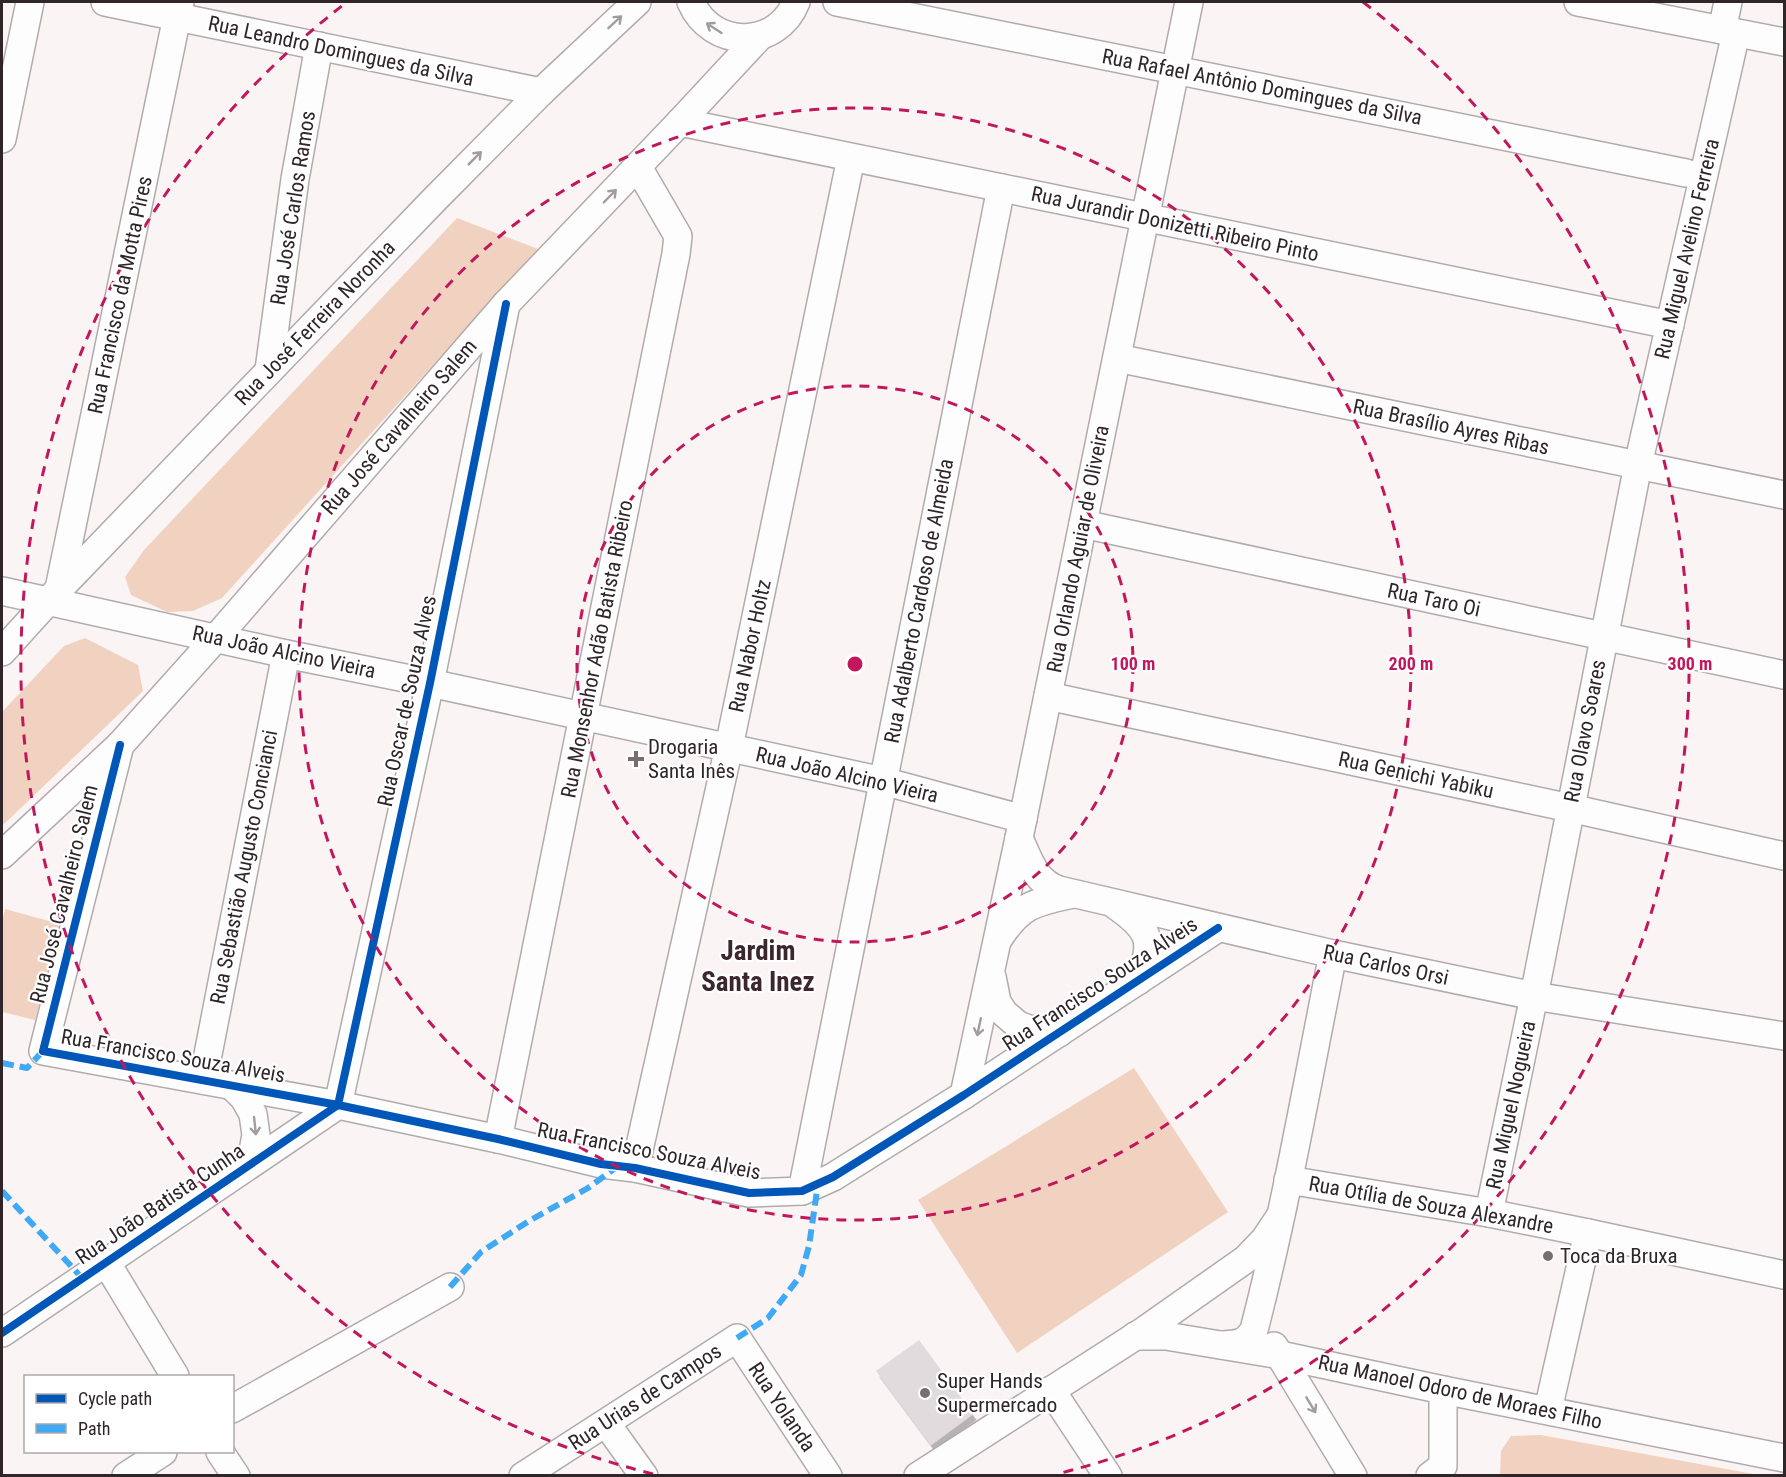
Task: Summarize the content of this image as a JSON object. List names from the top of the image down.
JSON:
{
  "streets": {
    "street": [
      "Rua Leandro Domingues da Silva",
      "Rua Rafael Antônio Domingues da Silva",
      "Rua José Carlos Ramos",
      "Rua Jurandir Donizetti Ribeiro Pinto",
      "Rua Miguel Avelino Ferreira",
      "Rua Francisco da Motta Pires",
      "Rua José Ferreira Noronha",
      "Rua José Cavalheiro Salem",
      "Rua Brasílio Ayres Ribas",
      "Rua Orlando Aguiar de Oliveira",
      "Rua Taro Oi",
      "Rua Adalberto Cardoso de Almeida",
      "Rua Nabor Holtz",
      "Rua Monsenhor Adão Batista Ribeiro",
      "Rua João Alcino Vieira",
      "Rua Oscar de Souza Alves",
      "Rua Olavo Soares",
      "Rua Genichi Yabiku",
      "Rua Sebastião Augusto Concianci",
      "Rua Carlos Orsi",
      "Rua Francisco Souza Alveis",
      "Rua Miguel Nogueira",
      "Rua João Batista Cunha",
      "Rua Otília de Souza Alexandre",
      "Rua Manoel Odoro de Moraes Filho",
      "Rua Urias de Campos",
      "Rua Yolanda"
    ]
  },
  "crossings": [
    ["Rua Leandro Domingues da Silva", "Rua José Carlos Ramos"],
    ["Rua Leandro Domingues da Silva", "Rua Francisco da Motta Pires"],
    ["Rua Leandro Domingues da Silva", "Rua José Ferreira Noronha"],
    ["Rua Rafael Antônio Domingues da Silva", "Rua Orlando Aguiar de Oliveira"],
    ["Rua José Carlos Ramos", "Rua José Ferreira Noronha"],
    ["Rua Jurandir Donizetti Ribeiro Pinto", "Rua Miguel Avelino Ferreira"],
    ["Rua Jurandir Donizetti Ribeiro Pinto", "Rua José Cavalheiro Salem"],
    ["Rua Jurandir Donizetti Ribeiro Pinto", "Rua Orlando Aguiar de Oliveira"],
    ["Rua Jurandir Donizetti Ribeiro Pinto", "Rua Adalberto Cardoso de Almeida"],
    ["Rua Jurandir Donizetti Ribeiro Pinto", "Rua Nabor Holtz"],
    ["Rua Miguel Avelino Ferreira", "Rua Brasílio Ayres Ribas"],
    ["Rua Miguel Avelino Ferreira", "Rua Olavo Soares"],
    ["Rua Francisco da Motta Pires", "Rua José Ferreira Noronha"],
    ["Rua Francisco da Motta Pires", "Rua João Alcino Vieira"],
    ["Rua José Ferreira Noronha", "Rua João Alcino Vieira"],
    ["Rua José Cavalheiro Salem", "Rua Monsenhor Adão Batista Ribeiro"],
    ["Rua José Cavalheiro Salem", "Rua João Alcino Vieira"],
    ["Rua José Cavalheiro Salem", "Rua Oscar de Souza Alves"],
    ["Rua José Cavalheiro Salem", "Rua Francisco Souza Alveis"],
    ["Rua Brasílio Ayres Ribas", "Rua Orlando Aguiar de Oliveira"],
    ["Rua Brasílio Ayres Ribas", "Rua Olavo Soares"],
    ["Rua Orlando Aguiar de Oliveira", "Rua Taro Oi"],
    ["Rua Orlando Aguiar de Oliveira", "Rua João Alcino Vieira"],
    ["Rua Orlando Aguiar de Oliveira", "Rua Genichi Yabiku"],
    ["Rua Orlando Aguiar de Oliveira", "Rua Carlos Orsi"],
    ["Rua Orlando Aguiar de Oliveira", "Rua Francisco Souza Alveis"],
    ["Rua Taro Oi", "Rua Olavo Soares"],
    ["Rua Adalberto Cardoso de Almeida", "Rua João Alcino Vieira"],
    ["Rua Adalberto Cardoso de Almeida", "Rua Francisco Souza Alveis"],
    ["Rua Nabor Holtz", "Rua João Alcino Vieira"],
    ["Rua Nabor Holtz", "Rua Francisco Souza Alveis"],
    ["Rua Monsenhor Adão Batista Ribeiro", "Rua João Alcino Vieira"],
    ["Rua Monsenhor Adão Batista Ribeiro", "Rua Francisco Souza Alveis"],
    ["Rua João Alcino Vieira", "Rua Oscar de Souza Alves"],
    ["Rua João Alcino Vieira", "Rua Sebastião Augusto Concianci"],
    ["Rua João Alcino Vieira", "Rua Carlos Orsi"],
    ["Rua Oscar de Souza Alves", "Rua Francisco Souza Alveis"],
    ["Rua Oscar de Souza Alves", "Rua João Batista Cunha"],
    ["Rua Olavo Soares", "Rua Genichi Yabiku"],
    ["Rua Olavo Soares", "Rua Carlos Orsi"],
    ["Rua Olavo Soares", "Rua Miguel Nogueira"],
    ["Rua Sebastião Augusto Concianci", "Rua Francisco Souza Alveis"],
    ["Rua Carlos Orsi", "Rua Francisco Souza Alveis"],
    ["Rua Carlos Orsi", "Rua Miguel Nogueira"],
    ["Rua Francisco Souza Alveis", "Rua João Batista Cunha"],
    ["Rua Miguel Nogueira", "Rua Otília de Souza Alexandre"],
    ["Rua Urias de Campos", "Rua Yolanda"]
  ],
  "one_way": ["Rua José Ferreira Noronha"],
  "districts": ["Jardim Santa Inez"],
  "places": {
    "health": ["Drogaria Santa Inês"],
    "other": ["Toca da Bruxa", "Super Hands Supermercado"]
  },
  "legend": ["Cycle path", "Path"],
  "rings": ["100 m", "200 m", "300 m"]
}
